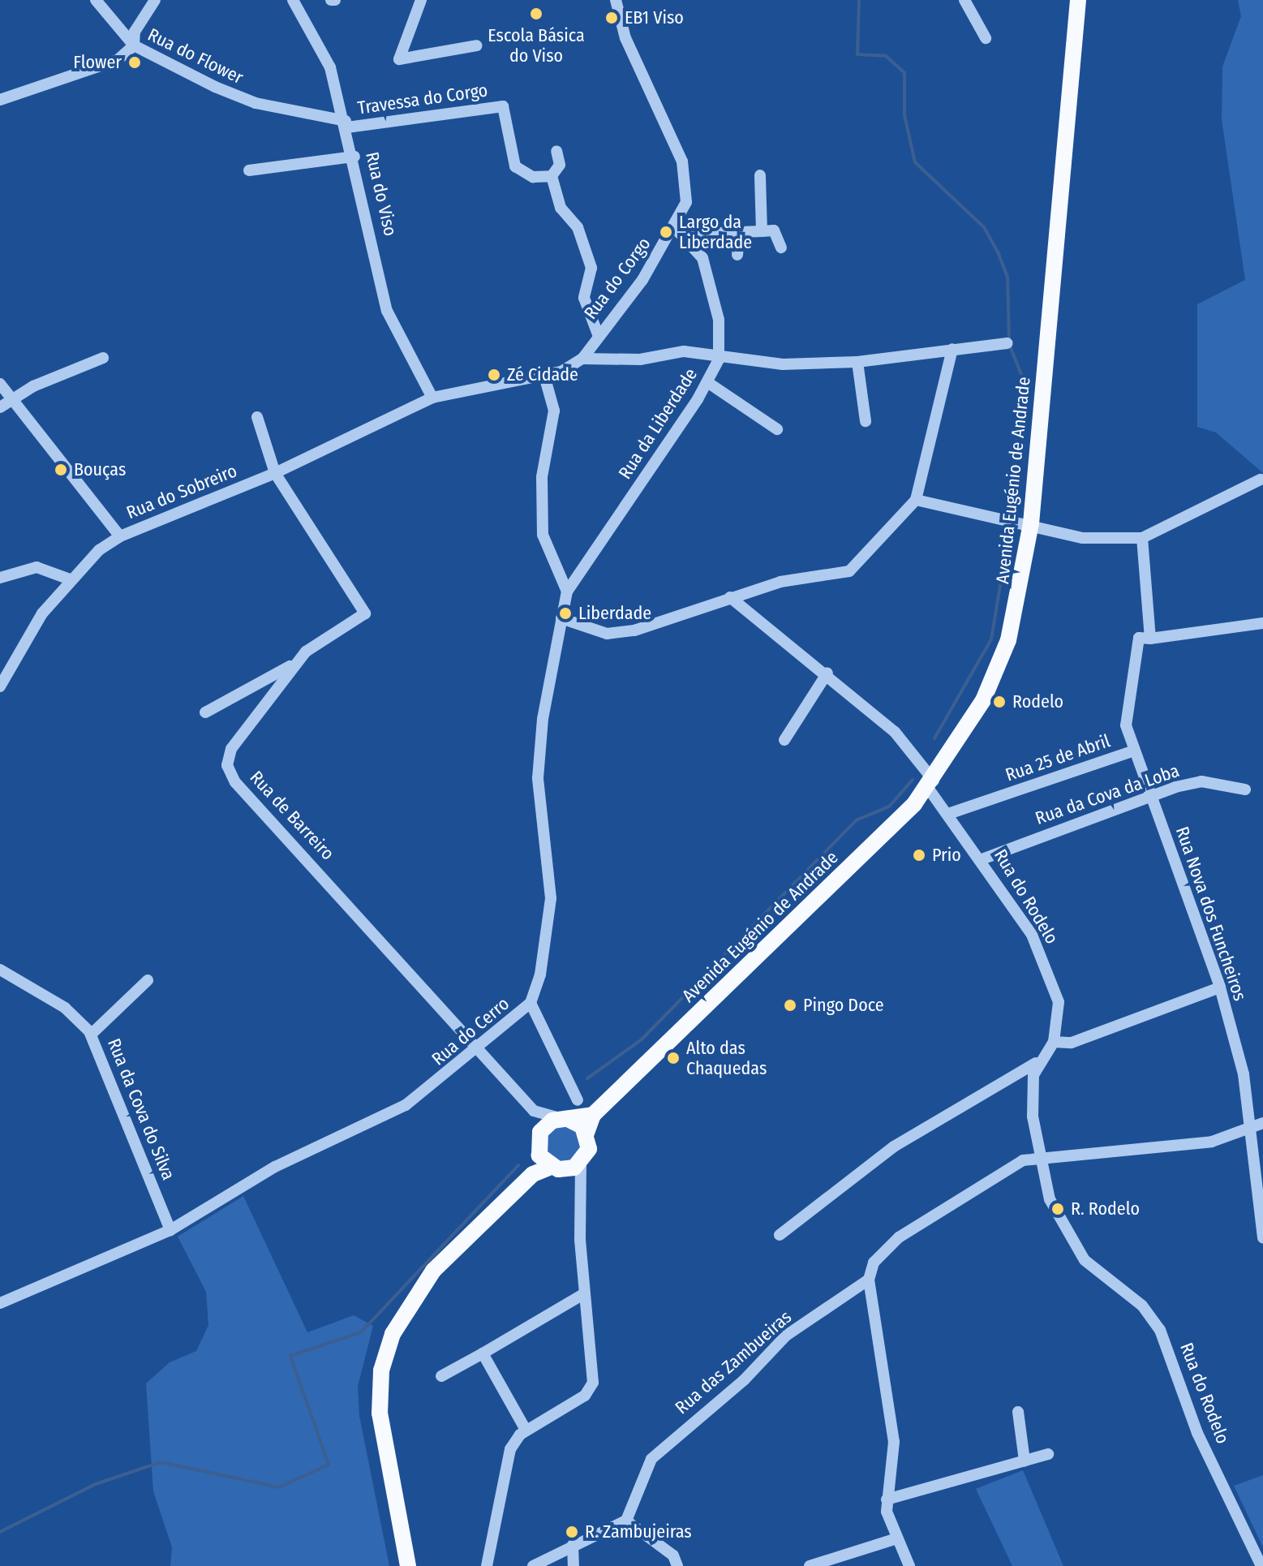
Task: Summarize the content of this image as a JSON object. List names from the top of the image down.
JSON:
{
  "streets": {
    "main road": ["Avenida Eugénio de Andrade"],
    "street": [
      "Rua do Flower",
      "Travessa do Corgo",
      "Rua do Viso",
      "Rua do Corgo",
      "Rua da Liberdade",
      "Rua do Sobreiro",
      "Rua 25 de Abril",
      "Rua da Cova da Loba",
      "Rua de Barreiro",
      "Rua do Rodelo",
      "Rua Nova dos Funcheiros",
      "Rua do Cerro",
      "Rua da Cova do Silva",
      "Rua das Zambueiras"
    ]
  },
  "crossings": [
    ["Rua do Flower", "Travessa do Corgo"],
    ["Rua do Flower", "Rua do Viso"],
    ["Travessa do Corgo", "Rua do Viso"],
    ["Rua do Viso", "Rua do Sobreiro"],
    ["Rua da Liberdade", "Rua do Cerro"],
    ["Avenida Eugénio de Andrade", "Rua do Rodelo"],
    ["Rua do Sobreiro", "Rua de Barreiro"],
    ["Rua 25 de Abril", "Rua da Cova da Loba"],
    ["Rua 25 de Abril", "Rua do Rodelo"],
    ["Rua 25 de Abril", "Rua Nova dos Funcheiros"],
    ["Rua da Cova da Loba", "Rua do Rodelo"],
    ["Rua da Cova da Loba", "Rua Nova dos Funcheiros"],
    ["Rua de Barreiro", "Rua do Cerro"],
    ["Rua do Rodelo", "Rua das Zambueiras"],
    ["Rua Nova dos Funcheiros", "Rua das Zambueiras"],
    ["Rua do Cerro", "Rua da Cova do Silva"]
  ],
  "places": [
    "Escola Básica do Viso",
    "EB1 Viso",
    "Flower",
    "Largo da Liberdade",
    "Zé Cidade",
    "Bouças",
    "Liberdade",
    "Rodelo",
    "Prio",
    "Pingo Doce",
    "Alto das Chaquedas",
    "R. Rodelo",
    "R. Zambujeiras"
  ]
}
